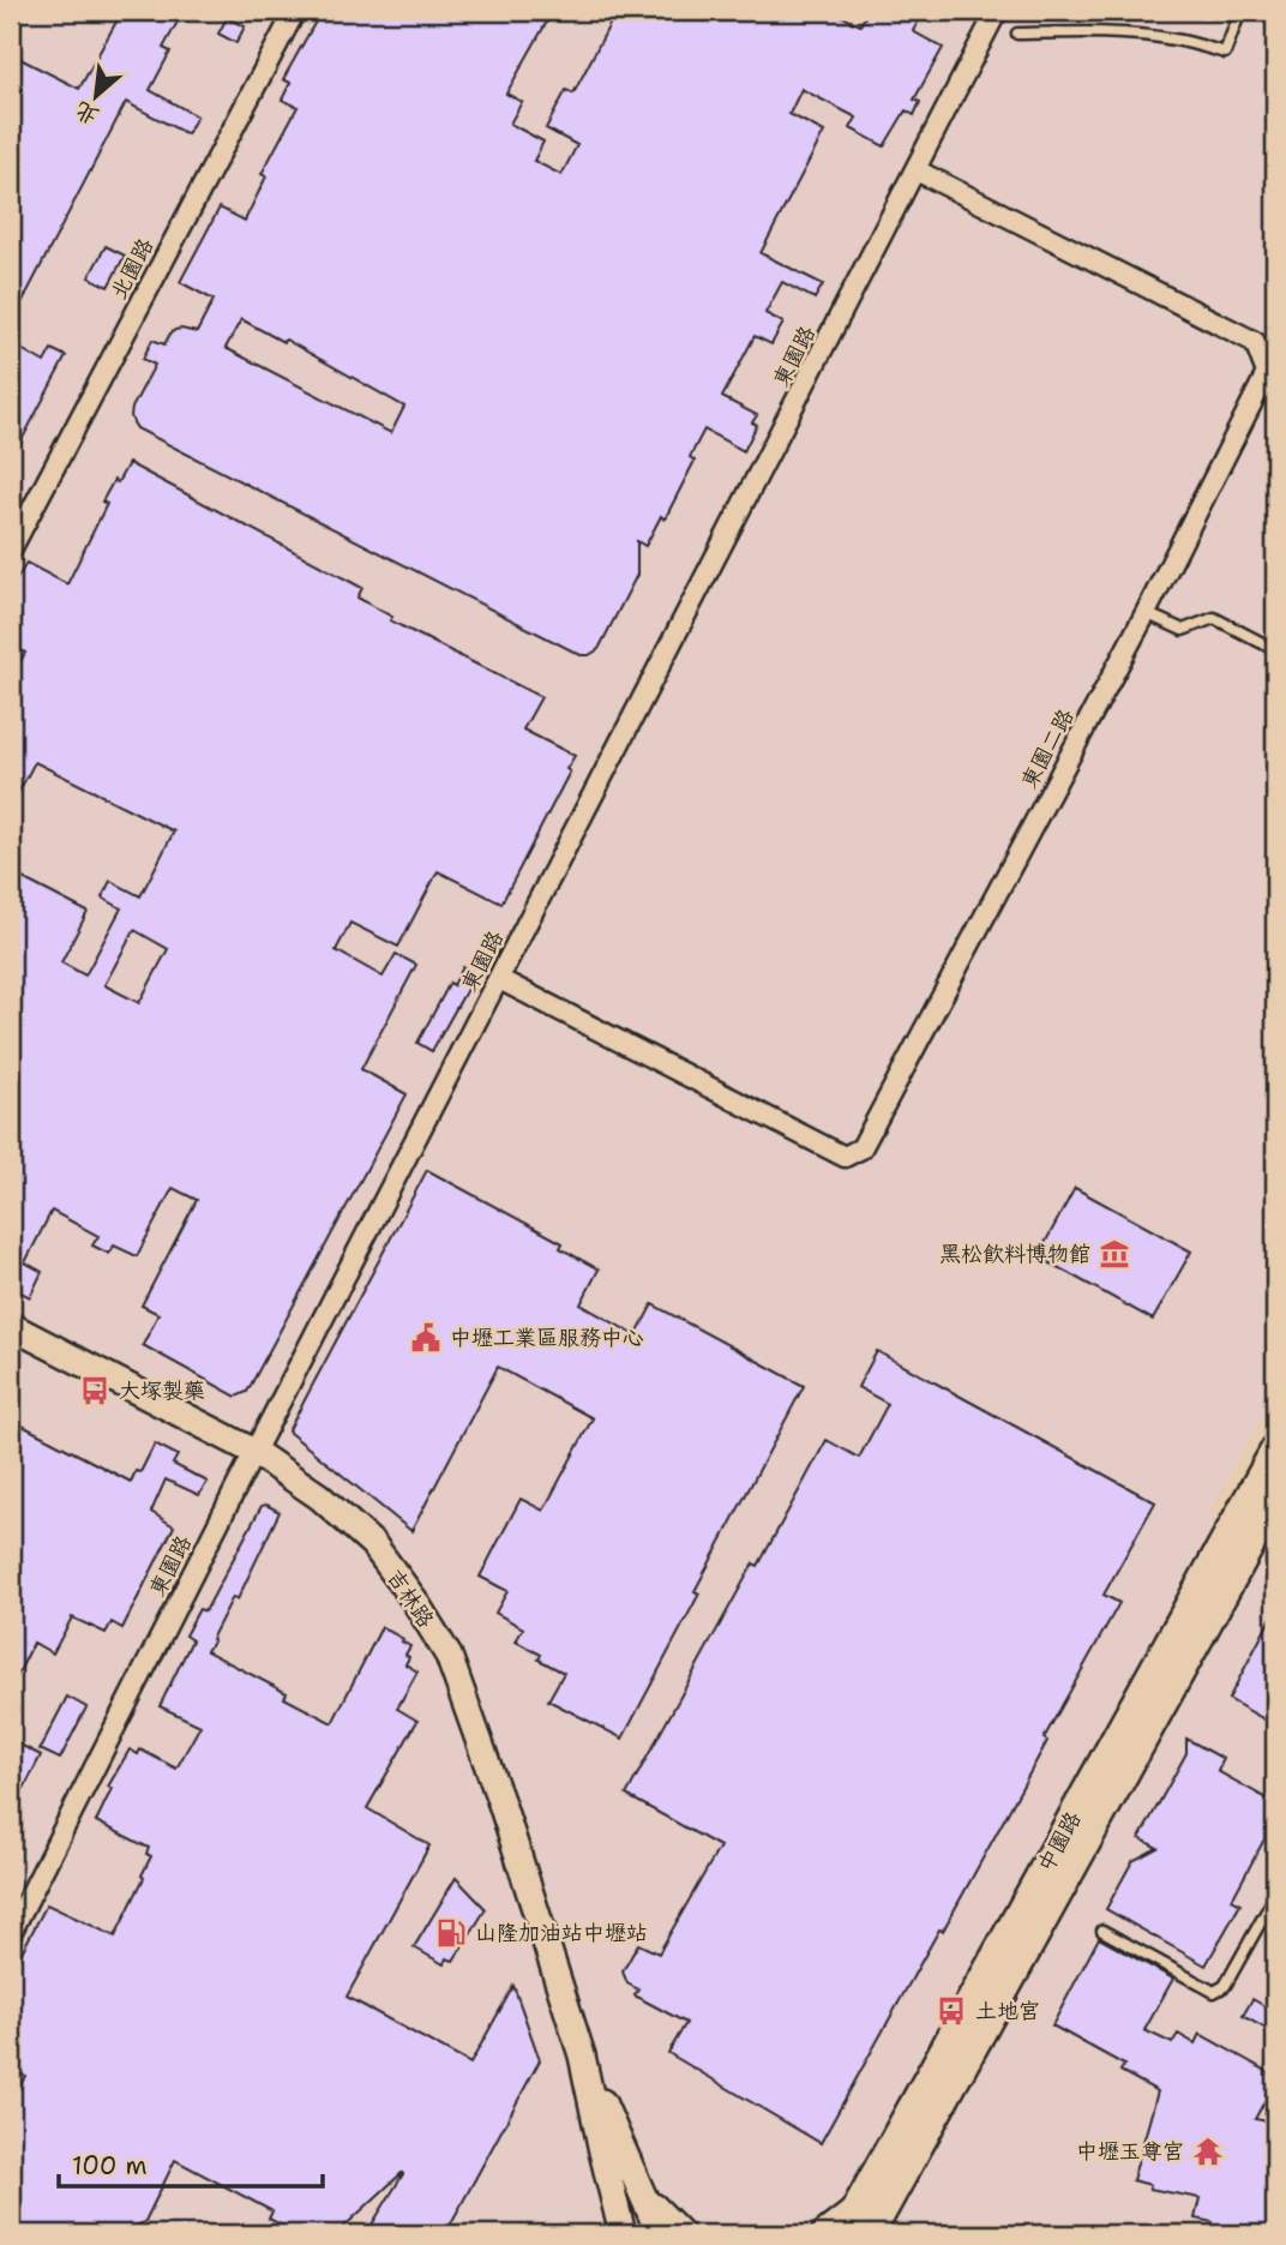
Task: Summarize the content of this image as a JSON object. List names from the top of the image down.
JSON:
{
  "streets": {
    "main road": ["中園路"],
    "street": [
      "北園路",
      "東園路",
      "東園二路",
      "吉林路"
    ]
  },
  "crossings": [
    ["東園路", "東園二路"],
    ["東園路", "吉林路"]
  ],
  "places": {
    "museum": ["黑松飲料博物館"],
    "public building": ["中壢工業區服務中心"],
    "bus stop": ["大塚製藥", "土地宮"],
    "fuel station": ["山隆加油站中壢站"],
    "temple": ["中壢玉尊宮"]
  },
  "scale_bar": "100 m",
  "north": "bottom left"
}
